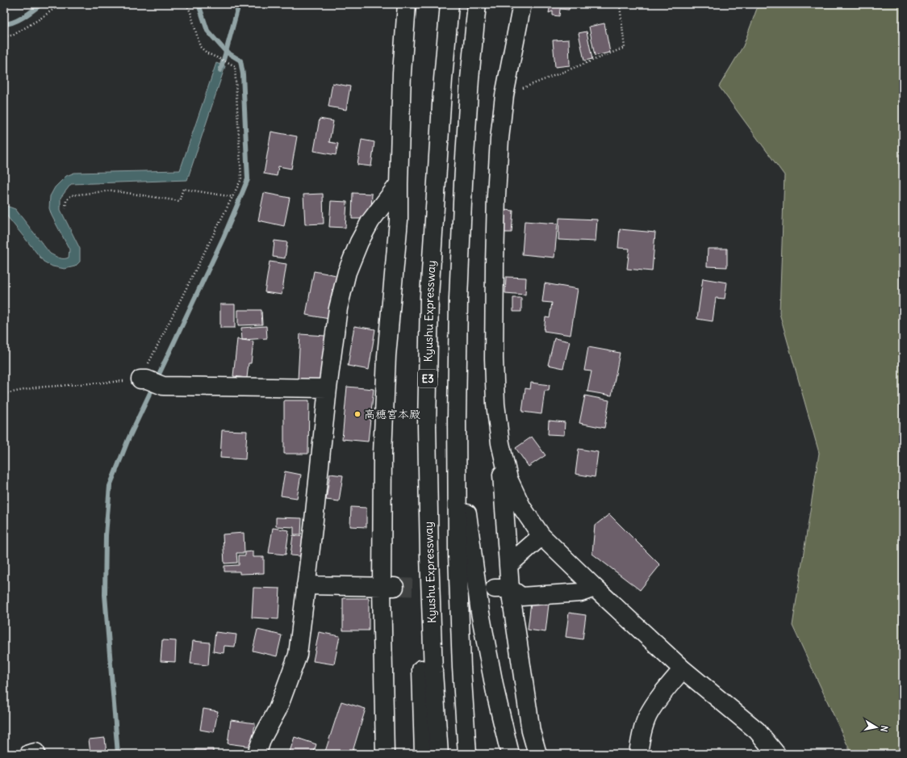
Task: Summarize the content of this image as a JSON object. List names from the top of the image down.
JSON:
{
  "streets": {
    "main road": ["Kyushu Expressway", "E3"]
  },
  "places": ["高穂宮本殿"],
  "north": "right"
}
